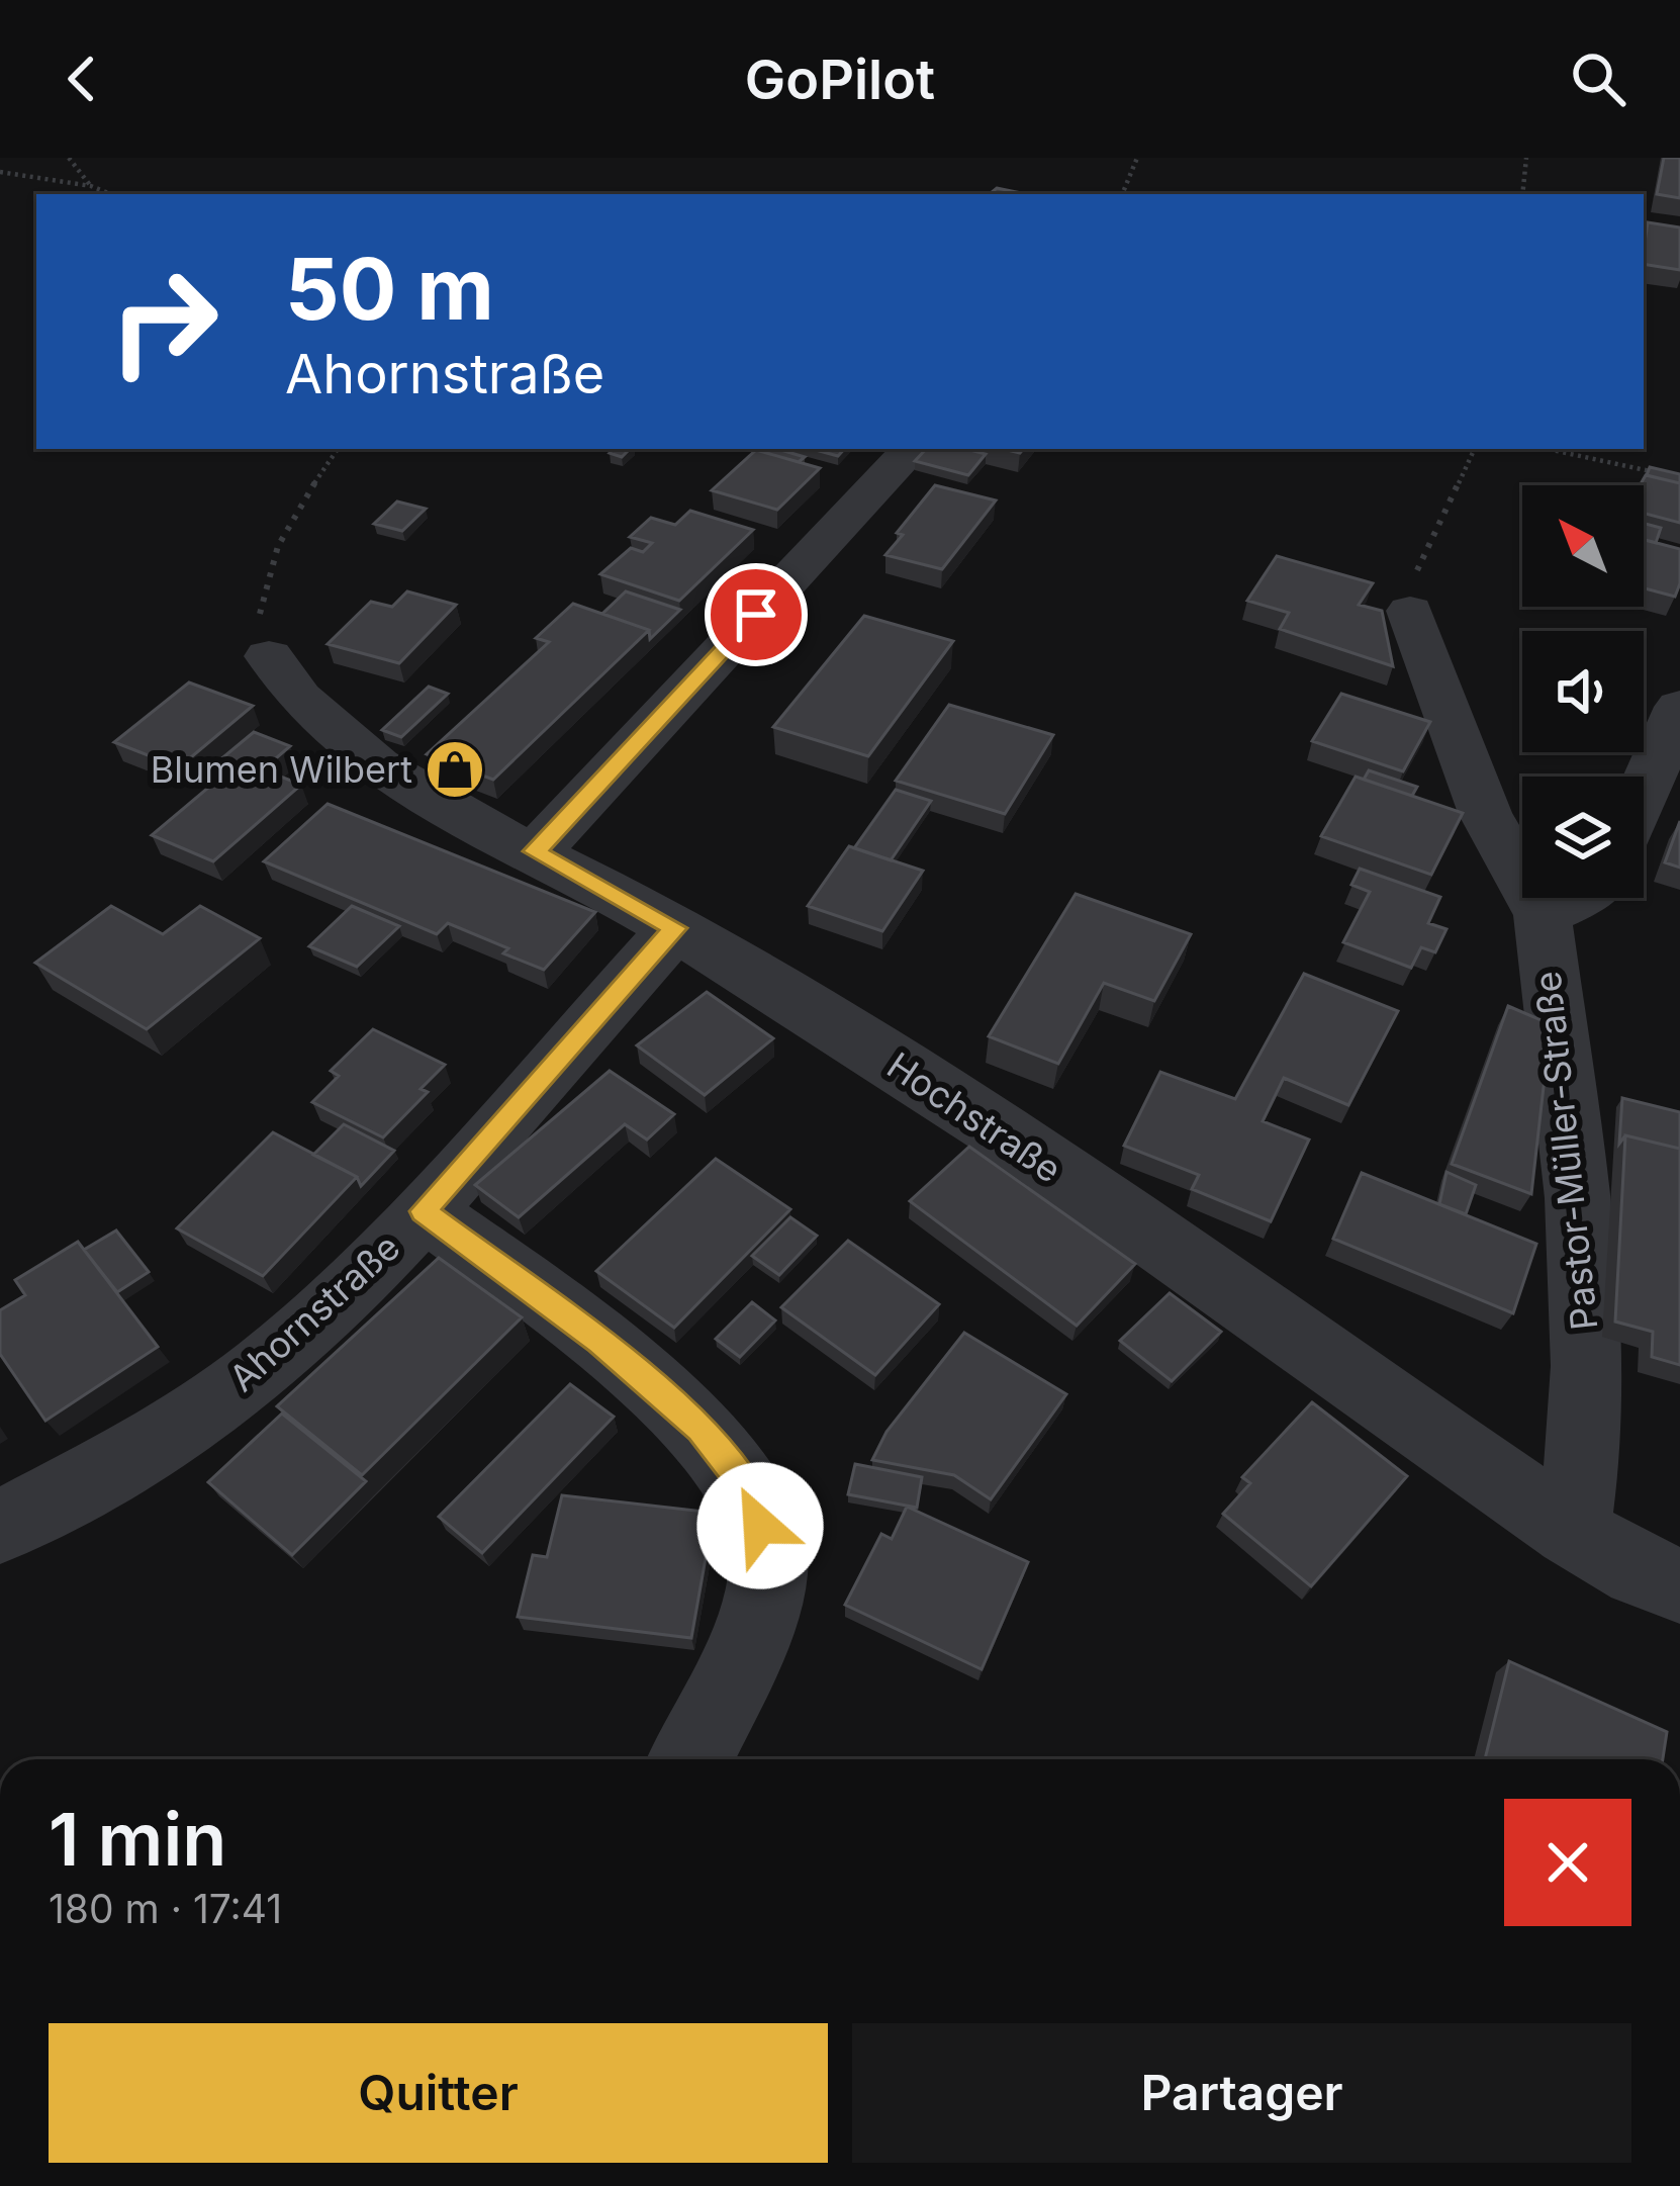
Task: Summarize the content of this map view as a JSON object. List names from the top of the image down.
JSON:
{
  "streets": {
    "street": ["Hochstraße", "Pastor-Müller-Straße", "Ahornstraße"]
  },
  "crossings": [
    ["Hochstraße", "Pastor-Müller-Straße"],
    ["Hochstraße", "Ahornstraße"]
  ],
  "places": {
    "shop": ["Blumen Wilbert"]
  },
  "north": "top left",
  "page": {
    "header": "GoPilot",
    "turn": ["50 m", "Ahornstraße"],
    "heading": ["1 min", "180 m · 17:41"],
    "buttons": ["Quitter", "Partager"]
  }
}
